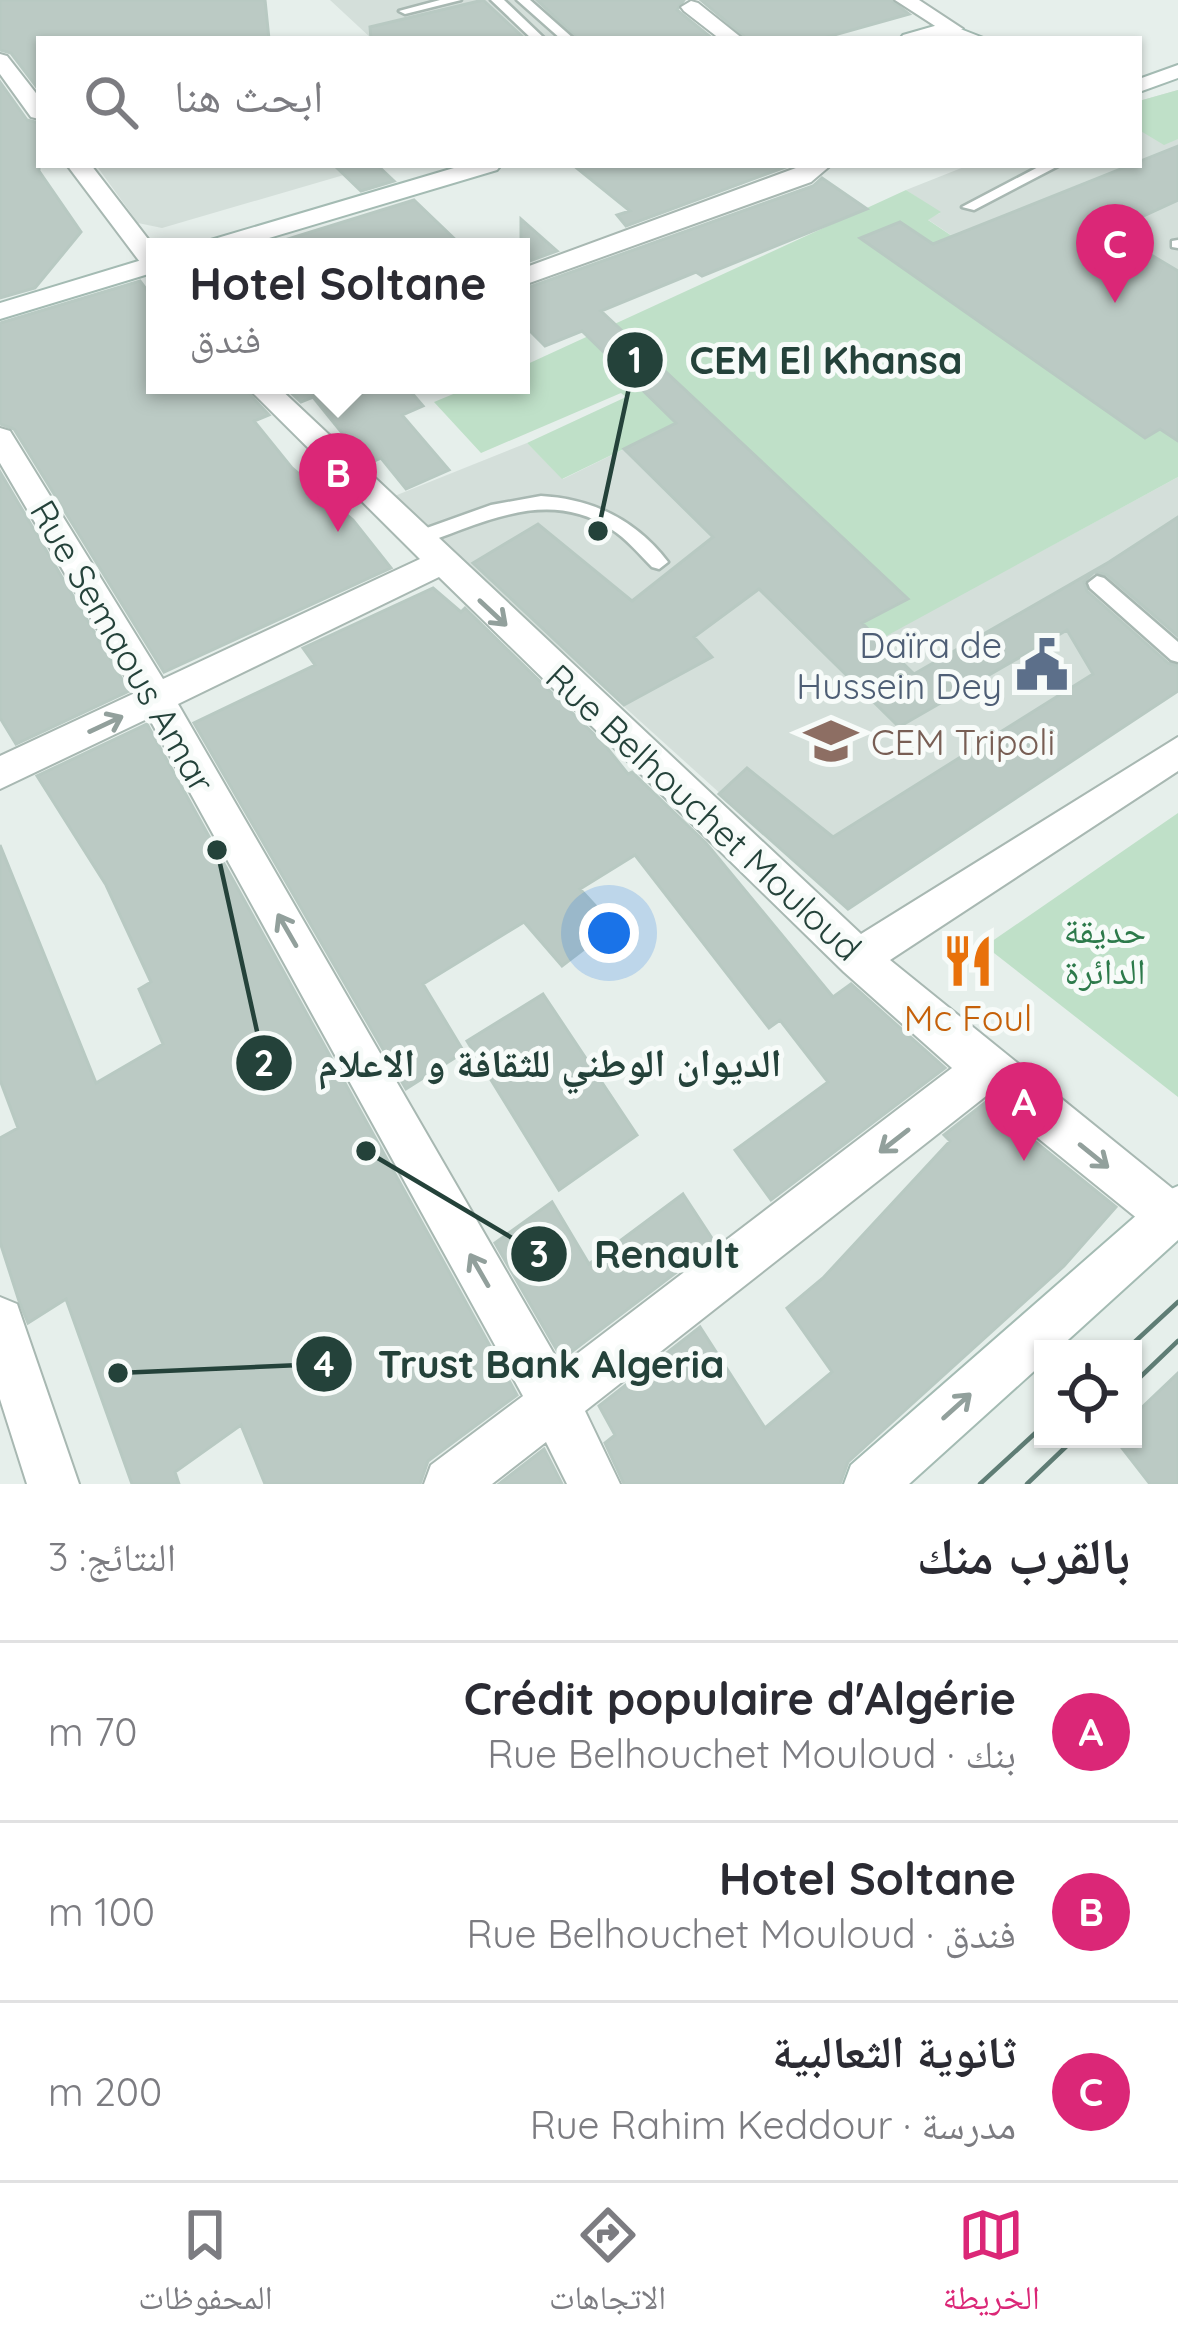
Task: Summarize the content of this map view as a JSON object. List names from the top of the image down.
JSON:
{
  "streets": {
    "street": ["Rue Semaous Amar", "Rue Belhouchet Mouloud"]
  },
  "one_way": ["Rue Semaous Amar", "Rue Belhouchet Mouloud"],
  "parks": ["حديقة الدائرة"],
  "places": {
    "other": [
      "CEM El Khansa",
      "الديوان الوطني للثقافة و الاعلام",
      "Renault",
      "Trust Bank Algeria"
    ],
    "public building": ["Daïra de Hussein Dey"],
    "school or university": ["CEM Tripoli"],
    "restaurant": ["Mc Foul"]
  },
  "page": {
    "search": "ابحث هنا",
    "pins": ["C", "B", "A"],
    "popup": ["Hotel Soltane", "فندق"],
    "heading": ["بالقرب منك", "النتائج: 3"],
    "list": [
      {
        "mark": "A",
        "name": "Crédit populaire d'Algérie",
        "note": "بنك · Rue Belhouchet Mouloud",
        "value": "70 m"
      },
      {
        "mark": "B",
        "name": "Hotel Soltane",
        "note": "فندق · Rue Belhouchet Mouloud",
        "value": "100 m"
      },
      {
        "mark": "C",
        "name": "ثانوية الثعالبية",
        "note": "مدرسة · Rue Rahim Keddour",
        "value": "200 m"
      }
    ],
    "nav": ["الخريطة", "الاتجاهات", "المحفوظات"]
  }
}
